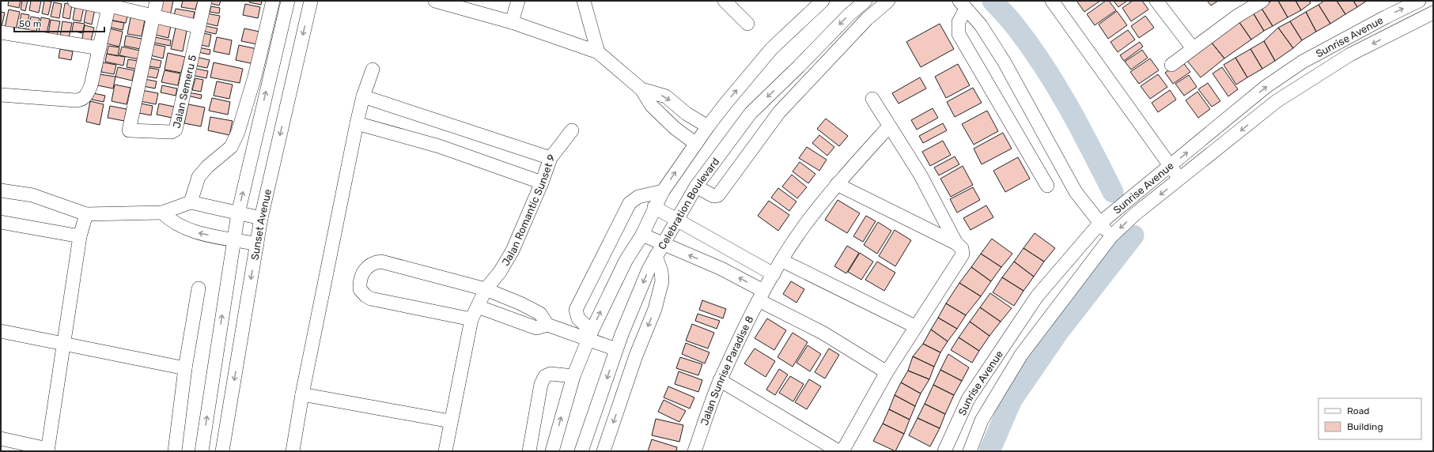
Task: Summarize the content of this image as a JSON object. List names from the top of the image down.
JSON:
{
  "streets": {
    "street": [
      "Sunrise Avenue",
      "Jalan Semeru 5",
      "Celebration Boulevard",
      "Jalan Romantic Sunset 9",
      "Sunset Avenue",
      "Jalan Sunrise Paradise 8"
    ]
  },
  "legend": ["Road", "Building"],
  "scale_bar": "50 m"
}
